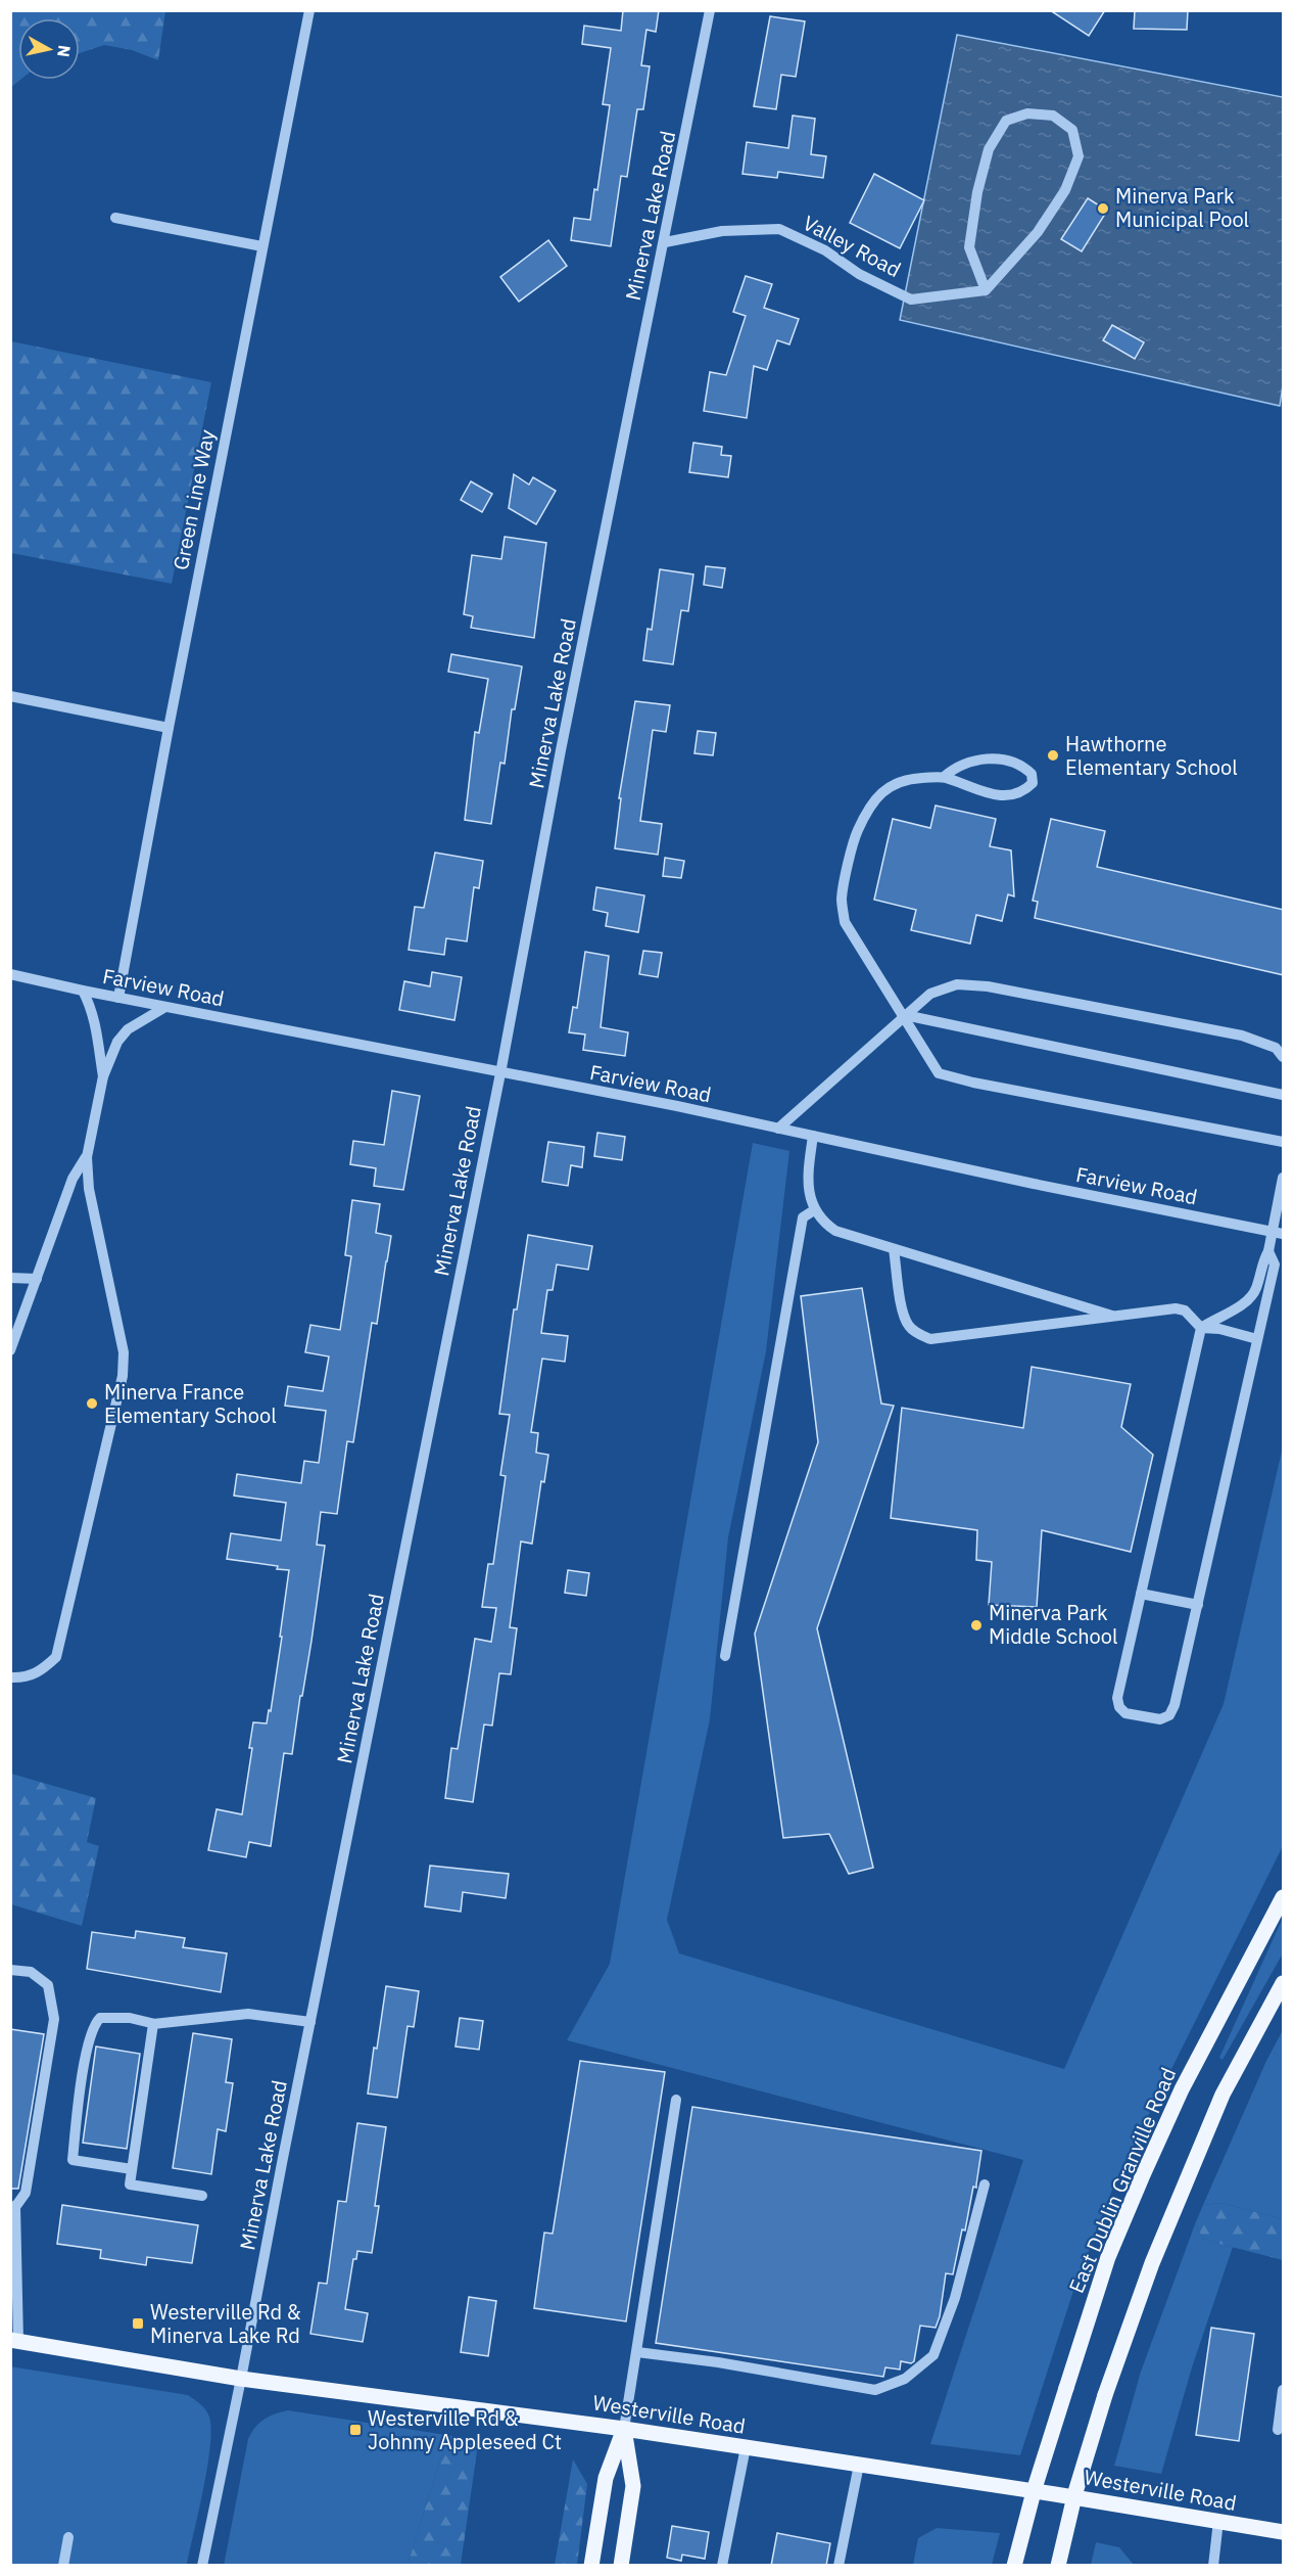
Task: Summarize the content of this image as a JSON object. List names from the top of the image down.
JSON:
{
  "streets": {
    "main road": ["East Dublin Granville Road", "Westerville Road"],
    "street": [
      "Minerva Lake Road",
      "Valley Road",
      "Green Line Way",
      "Farview Road"
    ]
  },
  "crossings": [
    ["Minerva Lake Road", "Valley Road"],
    ["Minerva Lake Road", "Farview Road"],
    ["Minerva Lake Road", "Westerville Road"],
    ["Green Line Way", "Farview Road"]
  ],
  "places": {
    "other": [
      "Minerva Park Municipal Pool",
      "Hawthorne Elementary School",
      "Minerva France Elementary School",
      "Minerva Park Middle School"
    ],
    "transit": ["Westerville Rd & Minerva Lake Rd", "Westerville Rd & Johnny Appleseed Ct"]
  },
  "north": "right"
}
